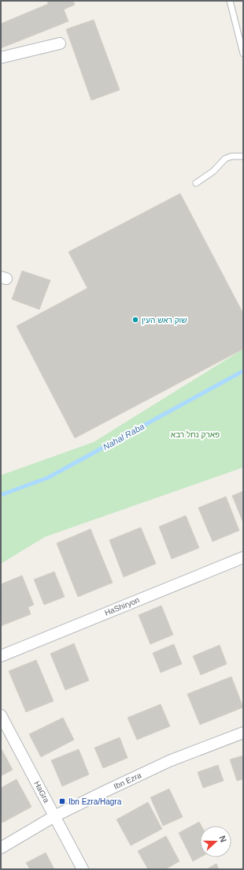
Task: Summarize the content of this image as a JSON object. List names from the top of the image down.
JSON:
{
  "streets": {
    "street": ["HaShiryon", "Ibn Ezra", "HaGra"]
  },
  "crossings": [
    ["Ibn Ezra", "HaGra"]
  ],
  "water": ["Nahal Raba"],
  "parks": ["פארק נחל רבא"],
  "places": {
    "other": ["שוק ראש העין"],
    "transit": ["Ibn Ezra/Hagra"]
  },
  "north": "right"
}
